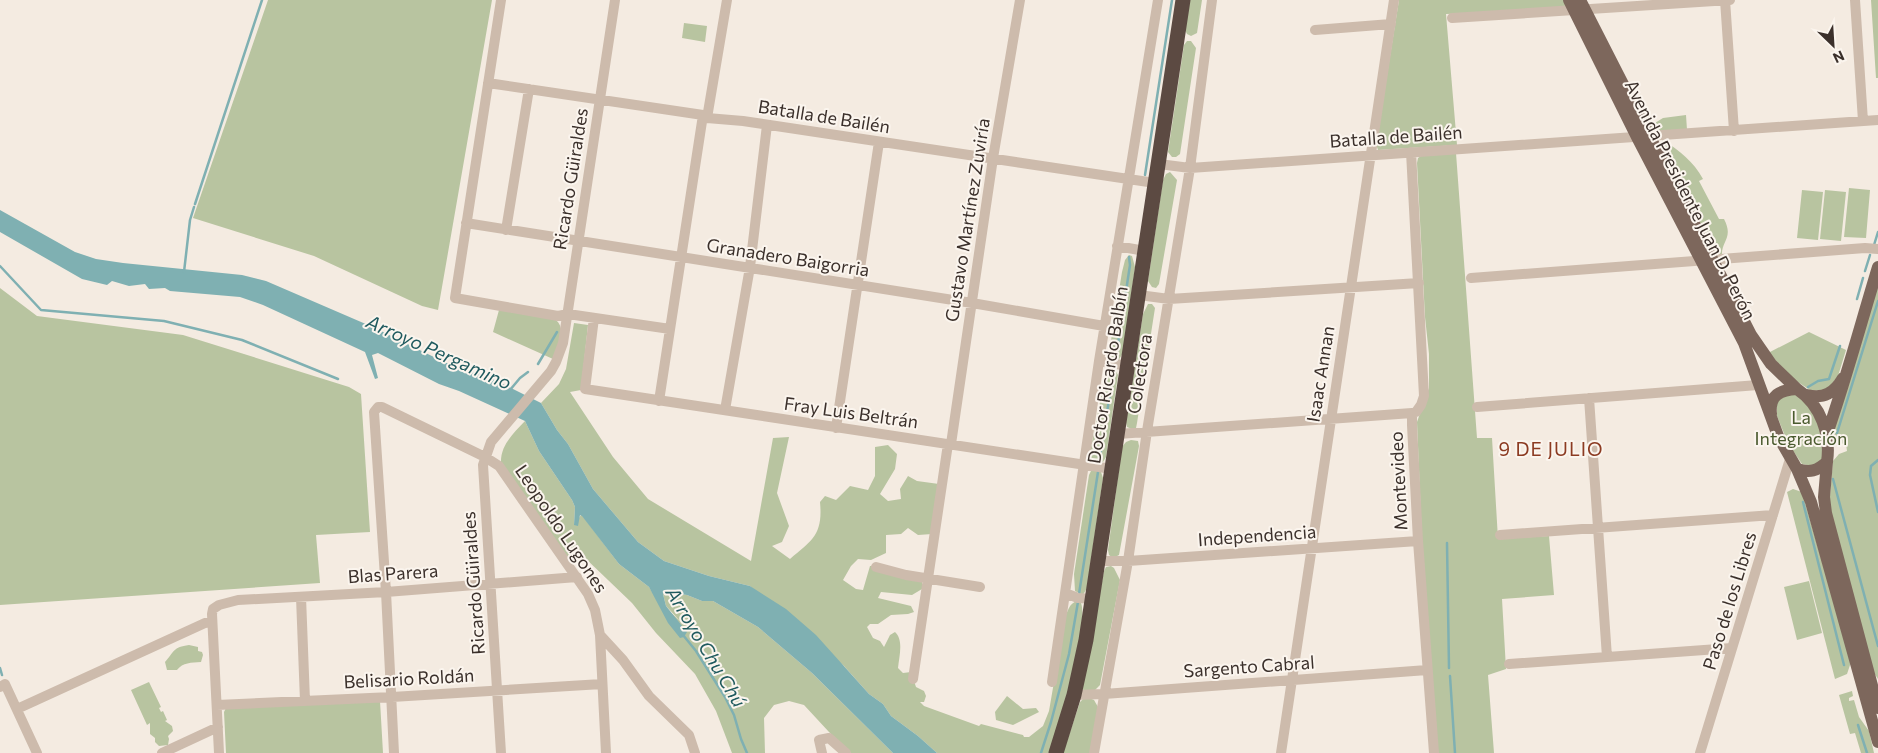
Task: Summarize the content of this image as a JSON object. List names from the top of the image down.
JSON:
{
  "streets": {
    "highway": ["Doctor Ricardo Balbín"],
    "main road": ["Avenida Presidente Juan D. Perón"],
    "street": [
      "Batalla de Bailén",
      "Ricardo Güiraldes",
      "Gustavo Martínez Zuviría",
      "Granadero Baigorria",
      "Colectora",
      "Isaac Annan",
      "Fray Luis Beltrán",
      "Montevideo",
      "Leopoldo Lugones",
      "Independencia",
      "Blas Parera",
      "Paso de los Libres",
      "Sargento Cabral",
      "Belisario Roldán"
    ]
  },
  "crossings": [
    ["Batalla de Bailén", "Ricardo Güiraldes"],
    ["Batalla de Bailén", "Avenida Presidente Juan D. Perón"],
    ["Batalla de Bailén", "Gustavo Martínez Zuviría"],
    ["Batalla de Bailén", "Colectora"],
    ["Batalla de Bailén", "Isaac Annan"],
    ["Batalla de Bailén", "Doctor Ricardo Balbín"],
    ["Batalla de Bailén", "Montevideo"],
    ["Ricardo Güiraldes", "Granadero Baigorria"],
    ["Ricardo Güiraldes", "Leopoldo Lugones"],
    ["Ricardo Güiraldes", "Blas Parera"],
    ["Ricardo Güiraldes", "Belisario Roldán"],
    ["Avenida Presidente Juan D. Perón", "Paso de los Libres"],
    ["Gustavo Martínez Zuviría", "Granadero Baigorria"],
    ["Gustavo Martínez Zuviría", "Fray Luis Beltrán"],
    ["Colectora", "Independencia"],
    ["Colectora", "Sargento Cabral"],
    ["Isaac Annan", "Independencia"],
    ["Isaac Annan", "Sargento Cabral"],
    ["Doctor Ricardo Balbín", "Fray Luis Beltrán"],
    ["Doctor Ricardo Balbín", "Independencia"],
    ["Doctor Ricardo Balbín", "Sargento Cabral"],
    ["Montevideo", "Independencia"],
    ["Montevideo", "Sargento Cabral"],
    ["Leopoldo Lugones", "Blas Parera"],
    ["Leopoldo Lugones", "Belisario Roldán"]
  ],
  "districts": ["9 DE JULIO"],
  "water": ["Arroyo Pergamino", "Arroyo Chu Chú"],
  "parks": ["La Integración"],
  "north": "bottom right"
}
